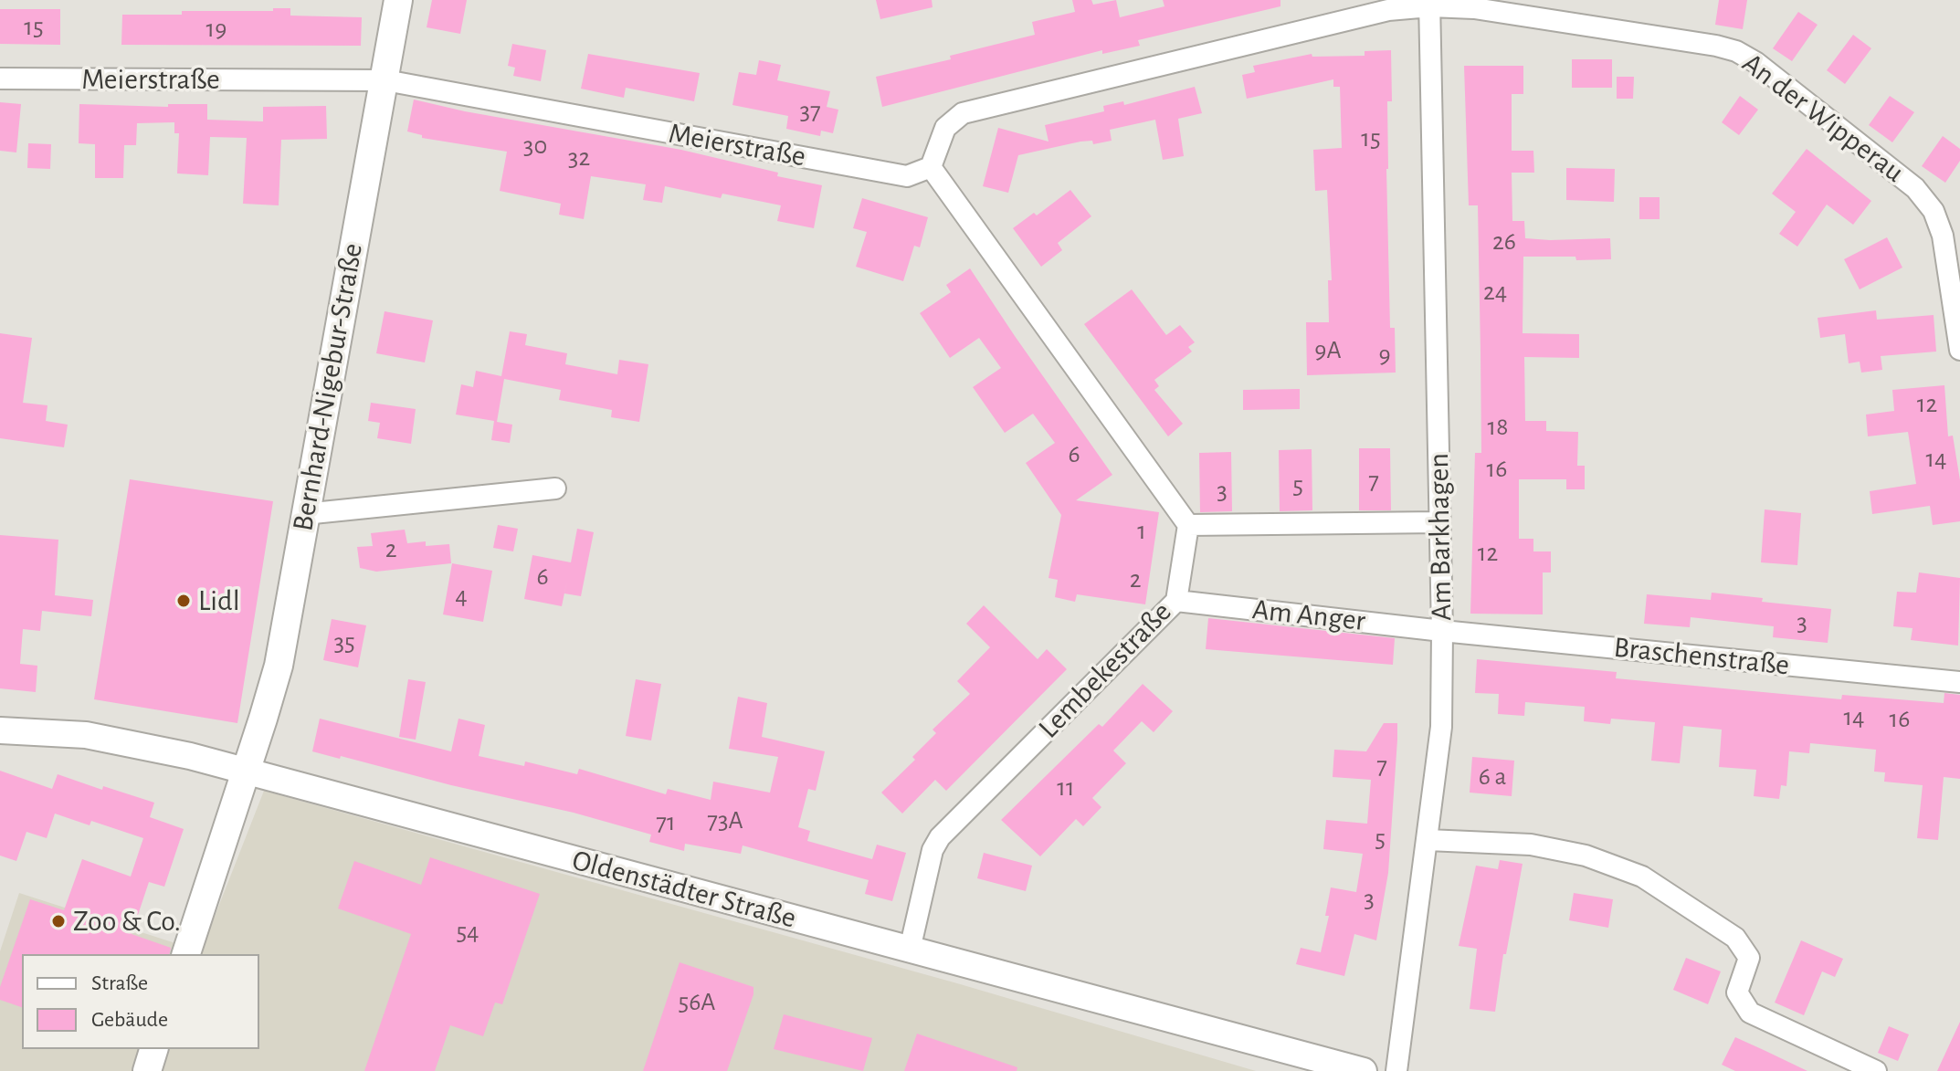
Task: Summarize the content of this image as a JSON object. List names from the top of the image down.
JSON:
{
  "streets": {
    "main road": ["Bernhard-Nigebur-Straße"],
    "street": [
      "Meierstraße",
      "An der Wipperau",
      "Am Barkhagen",
      "Am Anger",
      "Braschenstraße",
      "Lembekestraße",
      "Oldenstädter Straße"
    ]
  },
  "crossings": [
    ["Meierstraße", "Bernhard-Nigebur-Straße"],
    ["An der Wipperau", "Am Barkhagen"],
    ["Bernhard-Nigebur-Straße", "Oldenstädter Straße"],
    ["Am Barkhagen", "Am Anger"],
    ["Am Barkhagen", "Braschenstraße"],
    ["Am Anger", "Braschenstraße"],
    ["Am Anger", "Lembekestraße"],
    ["Lembekestraße", "Oldenstädter Straße"]
  ],
  "places": ["Lidl", "Zoo & Co."],
  "house_numbers": [
    "15",
    "19",
    "37",
    "15",
    "30",
    "32",
    "26",
    "24",
    "9A",
    "9",
    "12",
    "18",
    "6",
    "14",
    "16",
    "7",
    "5",
    "3",
    "1",
    "2",
    "12",
    "6",
    "2",
    "4",
    "3",
    "35",
    "14",
    "16",
    "7",
    "6 a",
    "11",
    "73A",
    "71",
    "5",
    "3",
    "54",
    "56A"
  ],
  "legend": ["Straße", "Gebäude"]
}
